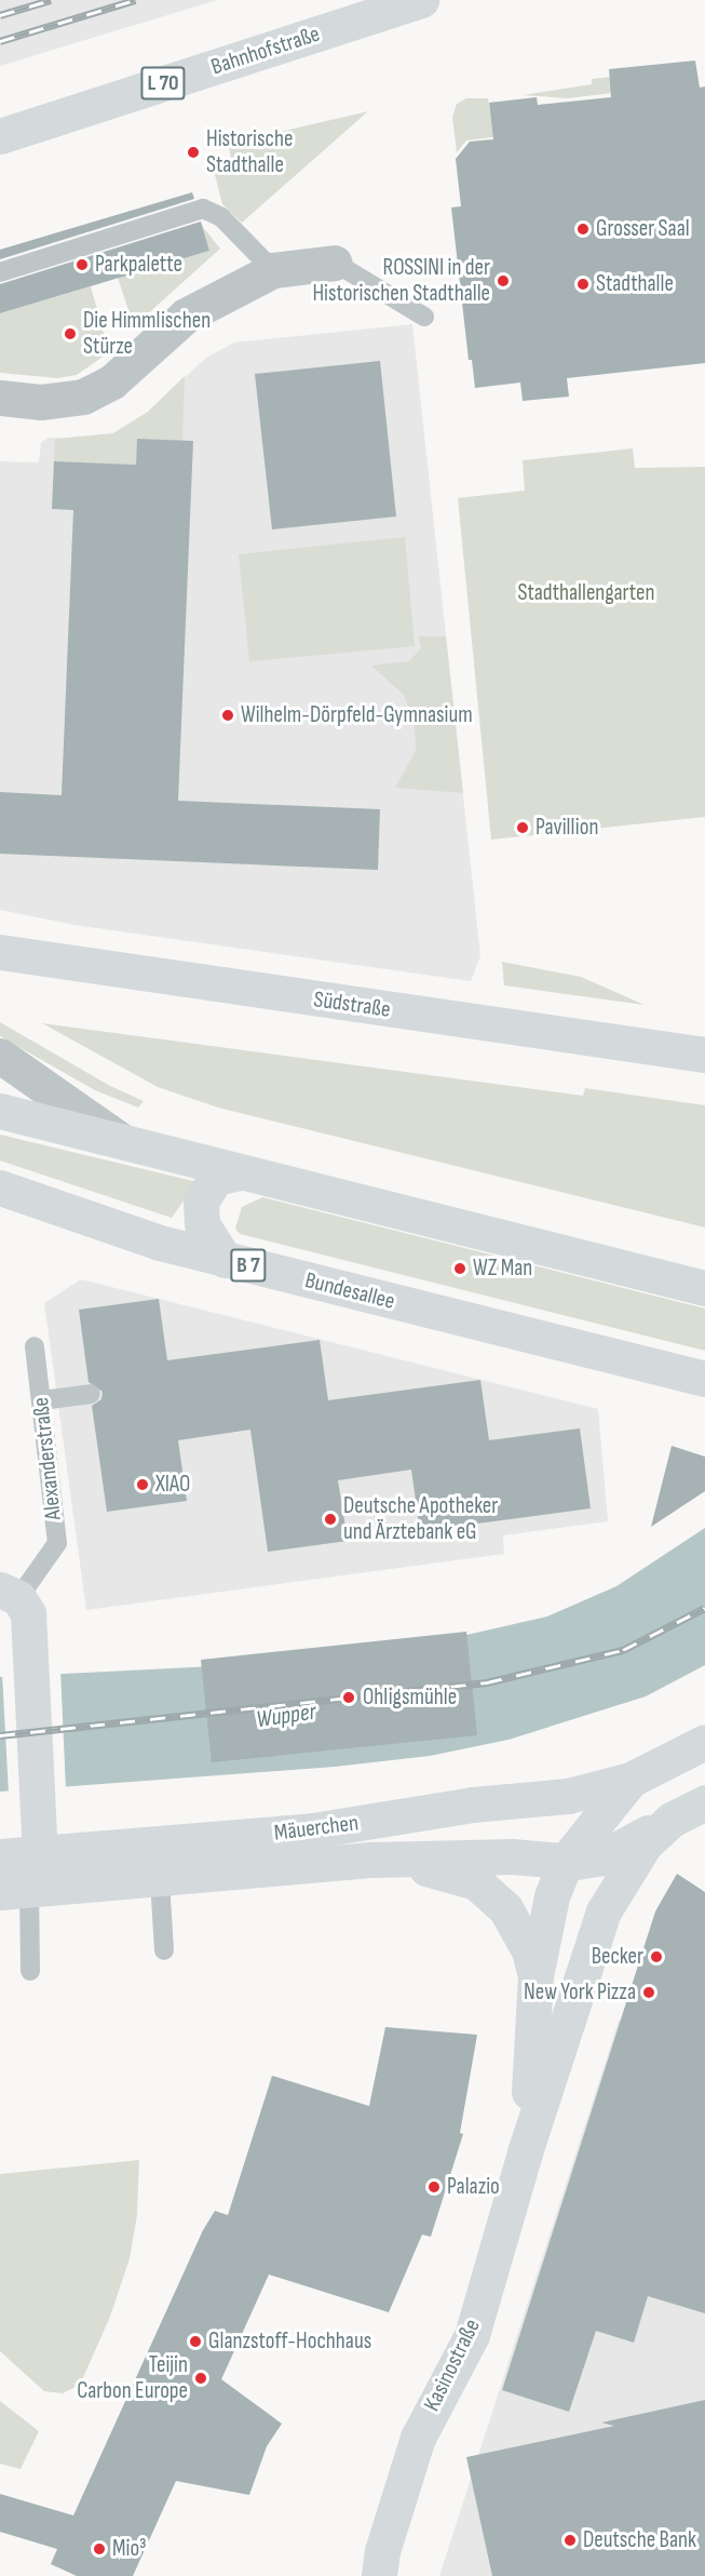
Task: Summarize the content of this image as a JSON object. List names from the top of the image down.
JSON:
{
  "streets": {
    "street": [
      "Bahnhofstraße",
      "L 70",
      "Südstraße",
      "B 7",
      "Bundesallee",
      "Mäuerchen",
      "Kasinostraße"
    ],
    "lane": ["Alexanderstraße"]
  },
  "crossings": [
    ["Mäuerchen", "Kasinostraße"]
  ],
  "water": ["Wupper"],
  "parks": ["Stadthallengarten"],
  "places": [
    "Historische Stadthalle",
    "Grosser Saal",
    "Parkpalette",
    "ROSSINI in der Historischen Stadthalle",
    "Stadthalle",
    "Die Himmlischen Stürze",
    "Wilhelm-Dörpfeld-Gymnasium",
    "Pavillion",
    "WZ Man",
    "XIAO",
    "Deutsche Apotheker und Ärztebank eG",
    "Ohligsmühle",
    "Becker",
    "New York Pizza",
    "Palazio",
    "Glanzstoff-Hochhaus",
    "Teijin Carbon Europe",
    "Deutsche Bank",
    "Mio³"
  ]
}
